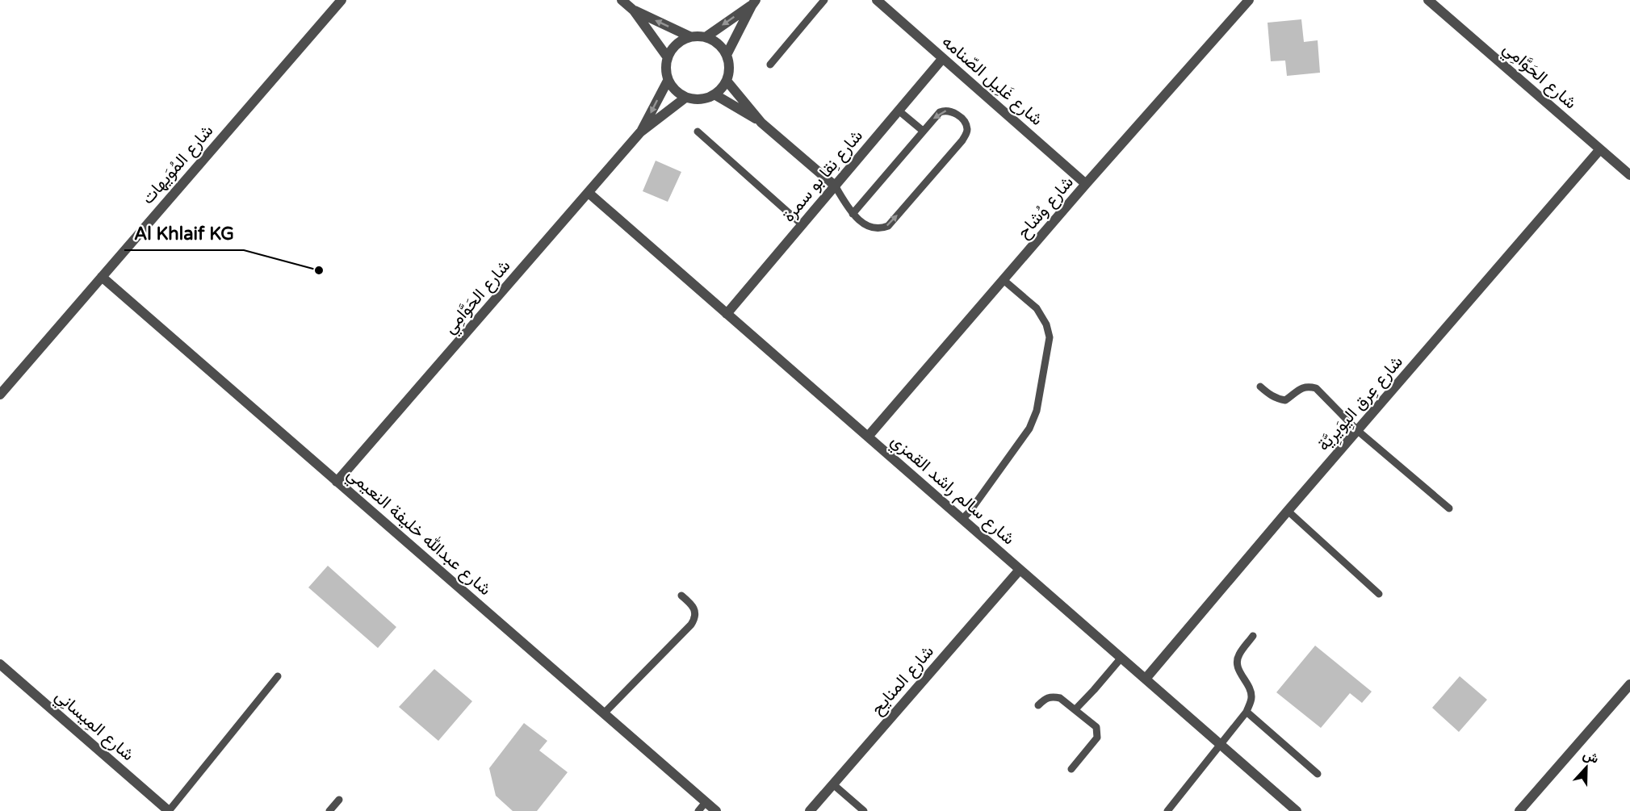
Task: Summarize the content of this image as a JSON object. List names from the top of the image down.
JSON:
{
  "streets": {
    "street": [
      "شارع الحَوَّامِي",
      "شارع غَلِيل الصّنامه",
      "شارع المُوَيهات",
      "شارع نِقا بو سمرة",
      "شارع وُشاح",
      "شارع عِرق اليِوَيرِيَّة",
      "شارع سالم راشد القمزي",
      "شارع عبدالله خليفة النعيمي",
      "شارع المنايح",
      "شارع المِيسانِي"
    ]
  },
  "crossings": [
    ["شارع الحَوَّامِي", "شارع عِرق اليِوَيرِيَّة"],
    ["شارع الحَوَّامِي", "شارع سالم راشد القمزي"],
    ["شارع الحَوَّامِي", "شارع عبدالله خليفة النعيمي"],
    ["شارع غَلِيل الصّنامه", "شارع نِقا بو سمرة"],
    ["شارع غَلِيل الصّنامه", "شارع وُشاح"],
    ["شارع المُوَيهات", "شارع عبدالله خليفة النعيمي"],
    ["شارع نِقا بو سمرة", "شارع سالم راشد القمزي"],
    ["شارع وُشاح", "شارع سالم راشد القمزي"],
    ["شارع عِرق اليِوَيرِيَّة", "شارع سالم راشد القمزي"],
    ["شارع سالم راشد القمزي", "شارع المنايح"]
  ],
  "places": ["Al Khlaif KG"],
  "north": "top"
}
